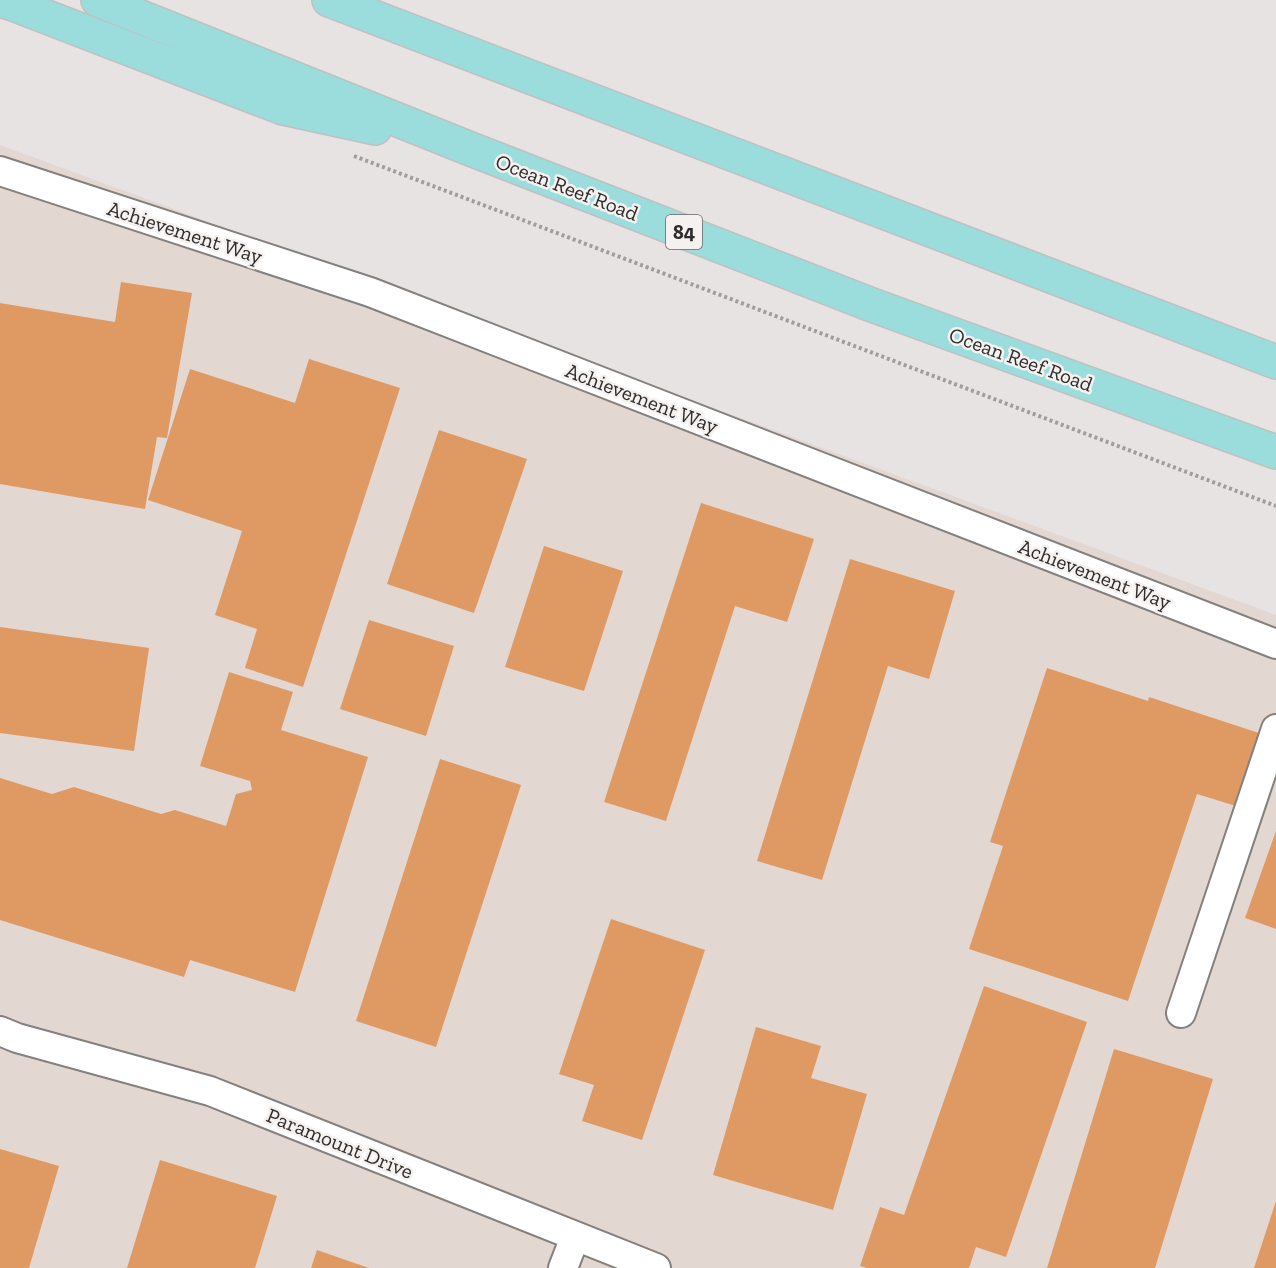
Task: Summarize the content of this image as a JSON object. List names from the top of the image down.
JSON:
{
  "streets": {
    "main road": ["Ocean Reef Road", "84"],
    "street": ["Achievement Way", "Paramount Drive"]
  }
}
